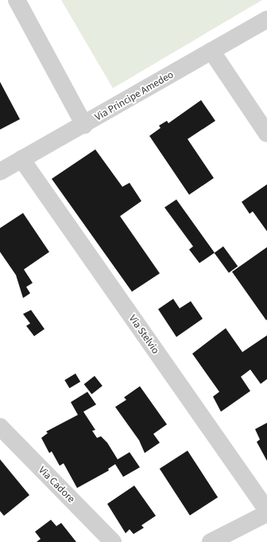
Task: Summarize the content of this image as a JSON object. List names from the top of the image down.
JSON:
{
  "streets": {
    "street": ["Via Principe Amedeo", "Via Stelvio", "Via Cadore"]
  },
  "crossings": [
    ["Via Principe Amedeo", "Via Stelvio"]
  ]
}
